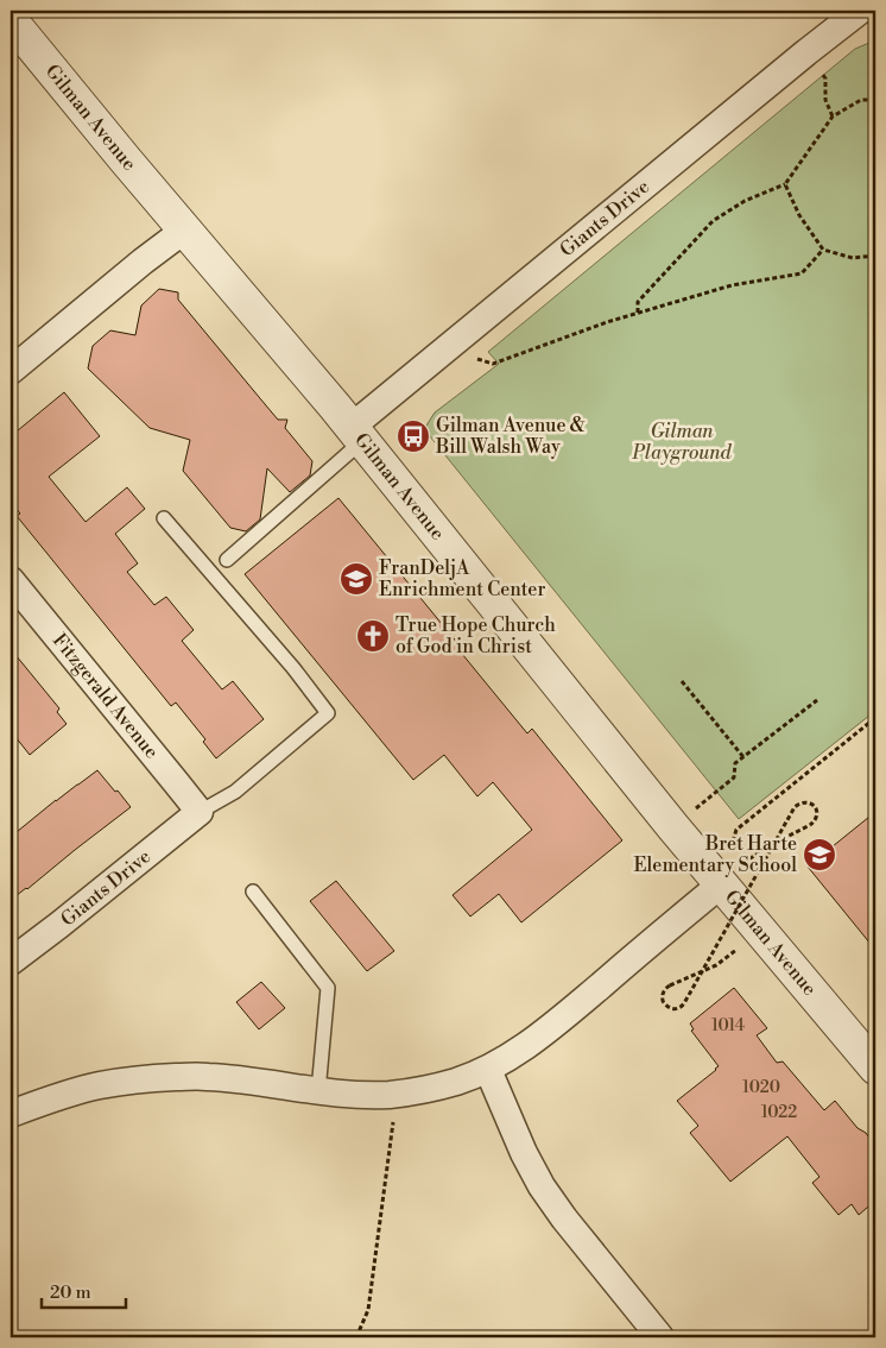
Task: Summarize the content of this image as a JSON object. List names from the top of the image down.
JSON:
{
  "streets": {
    "street": ["Gilman Avenue", "Giants Drive", "Fitzgerald Avenue"]
  },
  "crossings": [
    ["Gilman Avenue", "Giants Drive"],
    ["Giants Drive", "Fitzgerald Avenue"]
  ],
  "parks": ["Gilman Playground"],
  "places": {
    "bus stop": ["Gilman Avenue & Bill Walsh Way"],
    "school or university": ["FranDeljA Enrichment Center", "Bret Harte Elementary School"],
    "church": ["True Hope Church of God in Christ"]
  },
  "house_numbers": ["1014", "1020", "1022"],
  "scale_bar": "20 m"
}
